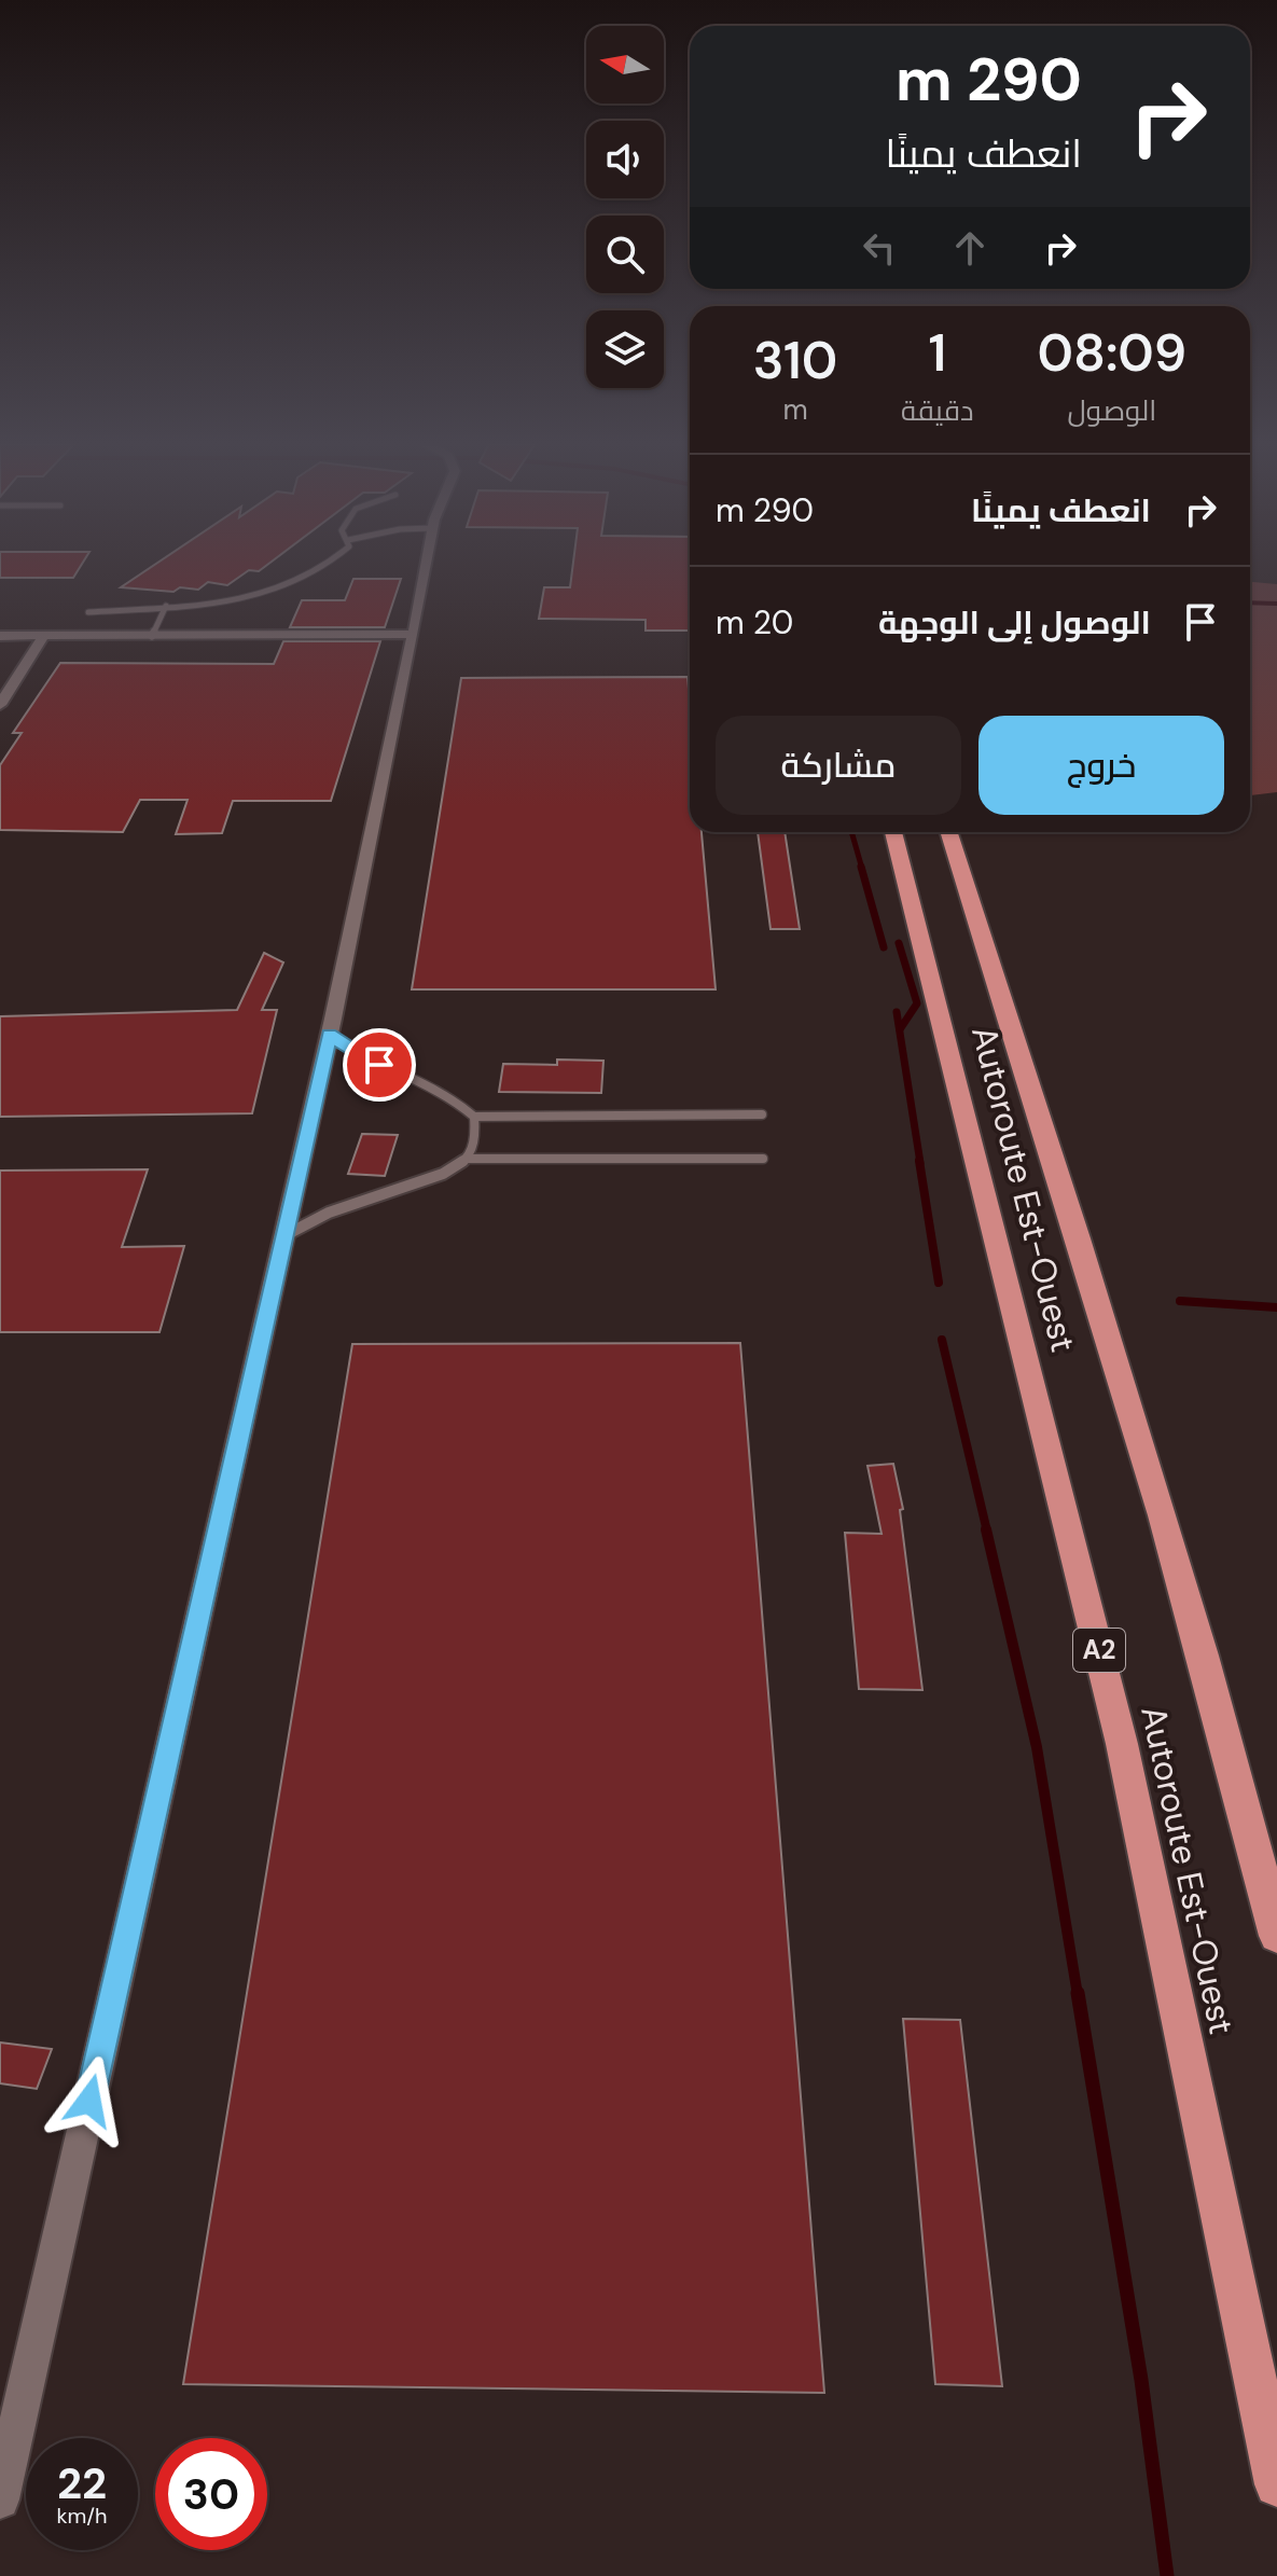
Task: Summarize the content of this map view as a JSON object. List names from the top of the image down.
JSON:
{
  "streets": {
    "highway": ["Autoroute Est-Ouest", "A2"]
  },
  "north": "left",
  "page": {
    "turn": ["290 m", "انعطف يمينًا"],
    "eta": [
      "08:09",
      "الوصول",
      "1",
      "دقيقة",
      "310",
      "m"
    ],
    "list": [
      {
        "name": "انعطف يمينًا",
        "value": "290 m"
      },
      {
        "name": "الوصول إلى الوجهة",
        "value": "20 m"
      }
    ],
    "buttons": ["خروج", "مشاركة"],
    "speed": "22 km/h",
    "limit": "30"
  }
}
